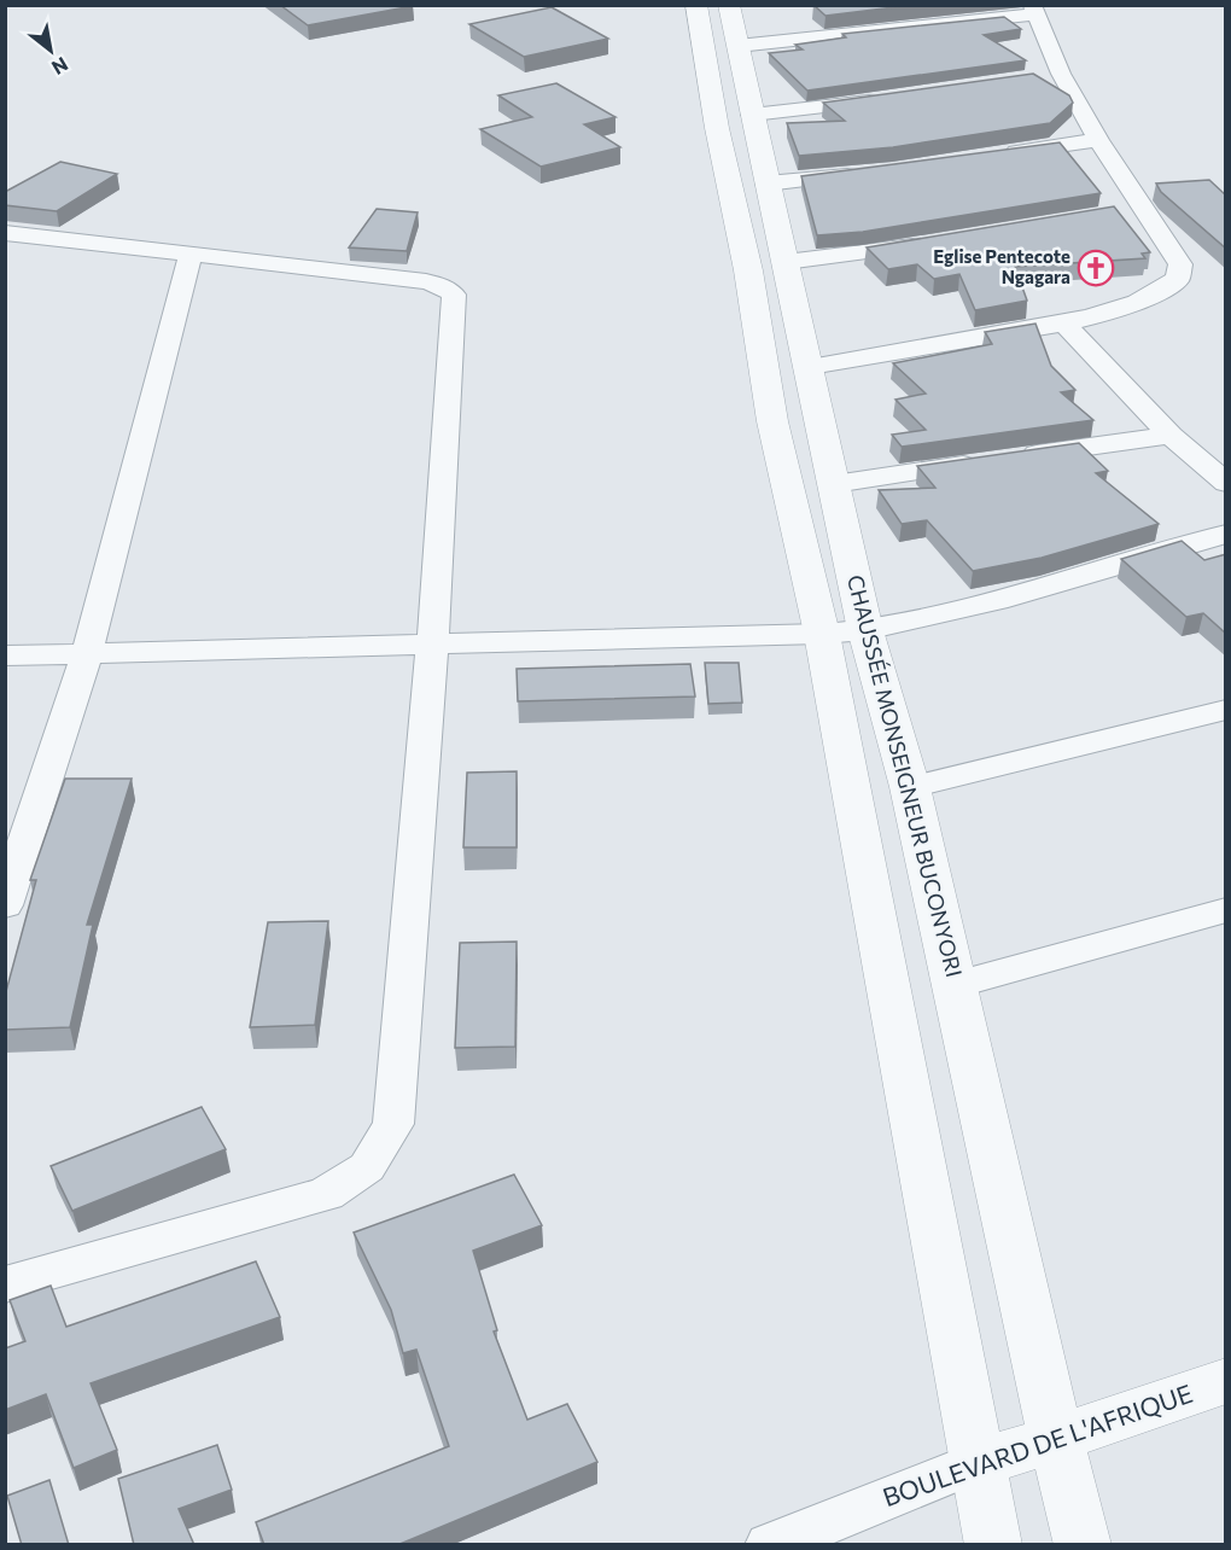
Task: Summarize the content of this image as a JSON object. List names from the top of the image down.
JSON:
{
  "streets": {
    "street": ["CHAUSSÉE MONSEIGNEUR BUCONYORI", "BOULEVARD DE L'AFRIQUE"]
  },
  "crossings": [
    ["CHAUSSÉE MONSEIGNEUR BUCONYORI", "BOULEVARD DE L'AFRIQUE"]
  ],
  "places": {
    "church": ["Eglise Pentecote Ngagara"]
  },
  "north": "bottom right"
}
